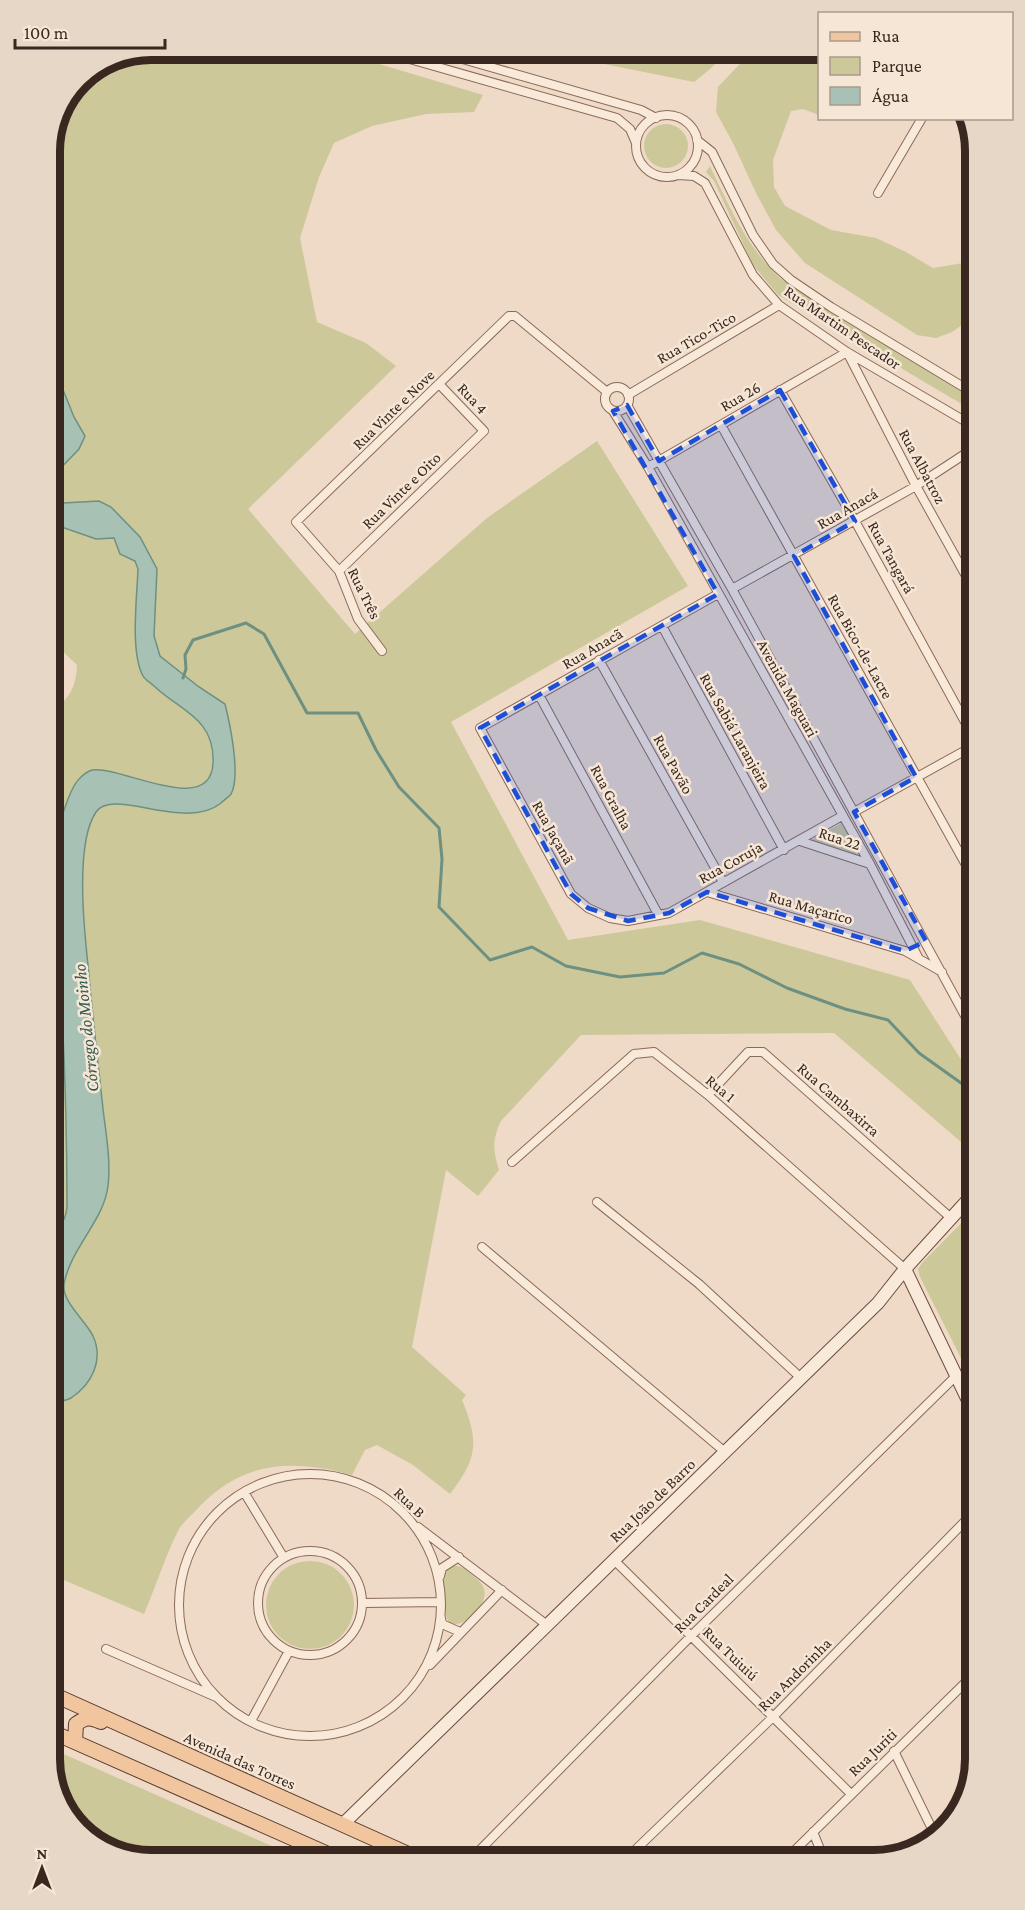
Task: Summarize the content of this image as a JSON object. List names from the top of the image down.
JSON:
{
  "streets": {
    "main road": ["Avenida das Torres"],
    "street": [
      "Rua Martim Pescador",
      "Rua Tico-Tico",
      "Rua 26",
      "Rua 4",
      "Rua Vinte e Nove",
      "Rua Albatroz",
      "Rua Vinte e Oito",
      "Rua Anacá",
      "Rua Tangará",
      "Rua Três",
      "Rua Bico-de-Lacre",
      "Rua Anacã",
      "Avenida Maguari",
      "Rua Sabiá Laranjeira",
      "Rua Pavão",
      "Rua Gralha",
      "Rua Jaçanã",
      "Rua 22",
      "Rua Coruja",
      "Rua Maçarico",
      "Rua 1",
      "Rua Cambaxirra",
      "Rua João de Barro",
      "Rua B",
      "Rua Cardeal",
      "Rua Tuiuiú",
      "Rua Andorinha",
      "Rua Juriti"
    ]
  },
  "crossings": [
    ["Rua Martim Pescador", "Rua Tico-Tico"],
    ["Rua Martim Pescador", "Rua 26"],
    ["Rua Martim Pescador", "Rua Albatroz"],
    ["Rua Tico-Tico", "Rua Vinte e Nove"],
    ["Rua Tico-Tico", "Avenida Maguari"],
    ["Rua 26", "Rua Albatroz"],
    ["Rua 26", "Rua Tangará"],
    ["Rua 26", "Rua Bico-de-Lacre"],
    ["Rua 26", "Avenida Maguari"],
    ["Rua 4", "Rua Vinte e Nove"],
    ["Rua 4", "Rua Vinte e Oito"],
    ["Rua Vinte e Nove", "Rua Três"],
    ["Rua Vinte e Nove", "Avenida Maguari"],
    ["Rua Albatroz", "Rua Anacá"],
    ["Rua Vinte e Oito", "Rua Três"],
    ["Rua Anacá", "Rua Tangará"],
    ["Rua Anacá", "Rua Bico-de-Lacre"],
    ["Rua Anacá", "Avenida Maguari"],
    ["Rua Anacã", "Avenida Maguari"],
    ["Rua Anacã", "Rua Sabiá Laranjeira"],
    ["Rua Anacã", "Rua Pavão"],
    ["Rua Anacã", "Rua Gralha"],
    ["Rua Anacã", "Rua Jaçanã"],
    ["Avenida Maguari", "Rua 22"],
    ["Avenida Maguari", "Rua Coruja"],
    ["Avenida Maguari", "Rua Maçarico"],
    ["Rua Sabiá Laranjeira", "Rua Coruja"],
    ["Rua Pavão", "Rua Coruja"],
    ["Rua Gralha", "Rua Coruja"],
    ["Rua Jaçanã", "Rua Coruja"],
    ["Rua 22", "Rua Coruja"],
    ["Rua Coruja", "Rua Maçarico"],
    ["Rua 1", "Rua Cambaxirra"],
    ["Rua 1", "Rua João de Barro"],
    ["Rua Cambaxirra", "Rua João de Barro"],
    ["Rua João de Barro", "Rua Tuiuiú"],
    ["Rua João de Barro", "Avenida das Torres"],
    ["Rua Cardeal", "Rua Tuiuiú"],
    ["Rua Tuiuiú", "Rua Andorinha"],
    ["Rua Tuiuiú", "Rua Juriti"]
  ],
  "water": ["Córrego do Moinho"],
  "legend": ["Rua", "Parque", "Água"],
  "scale_bar": "100 m",
  "north": "top"
}
